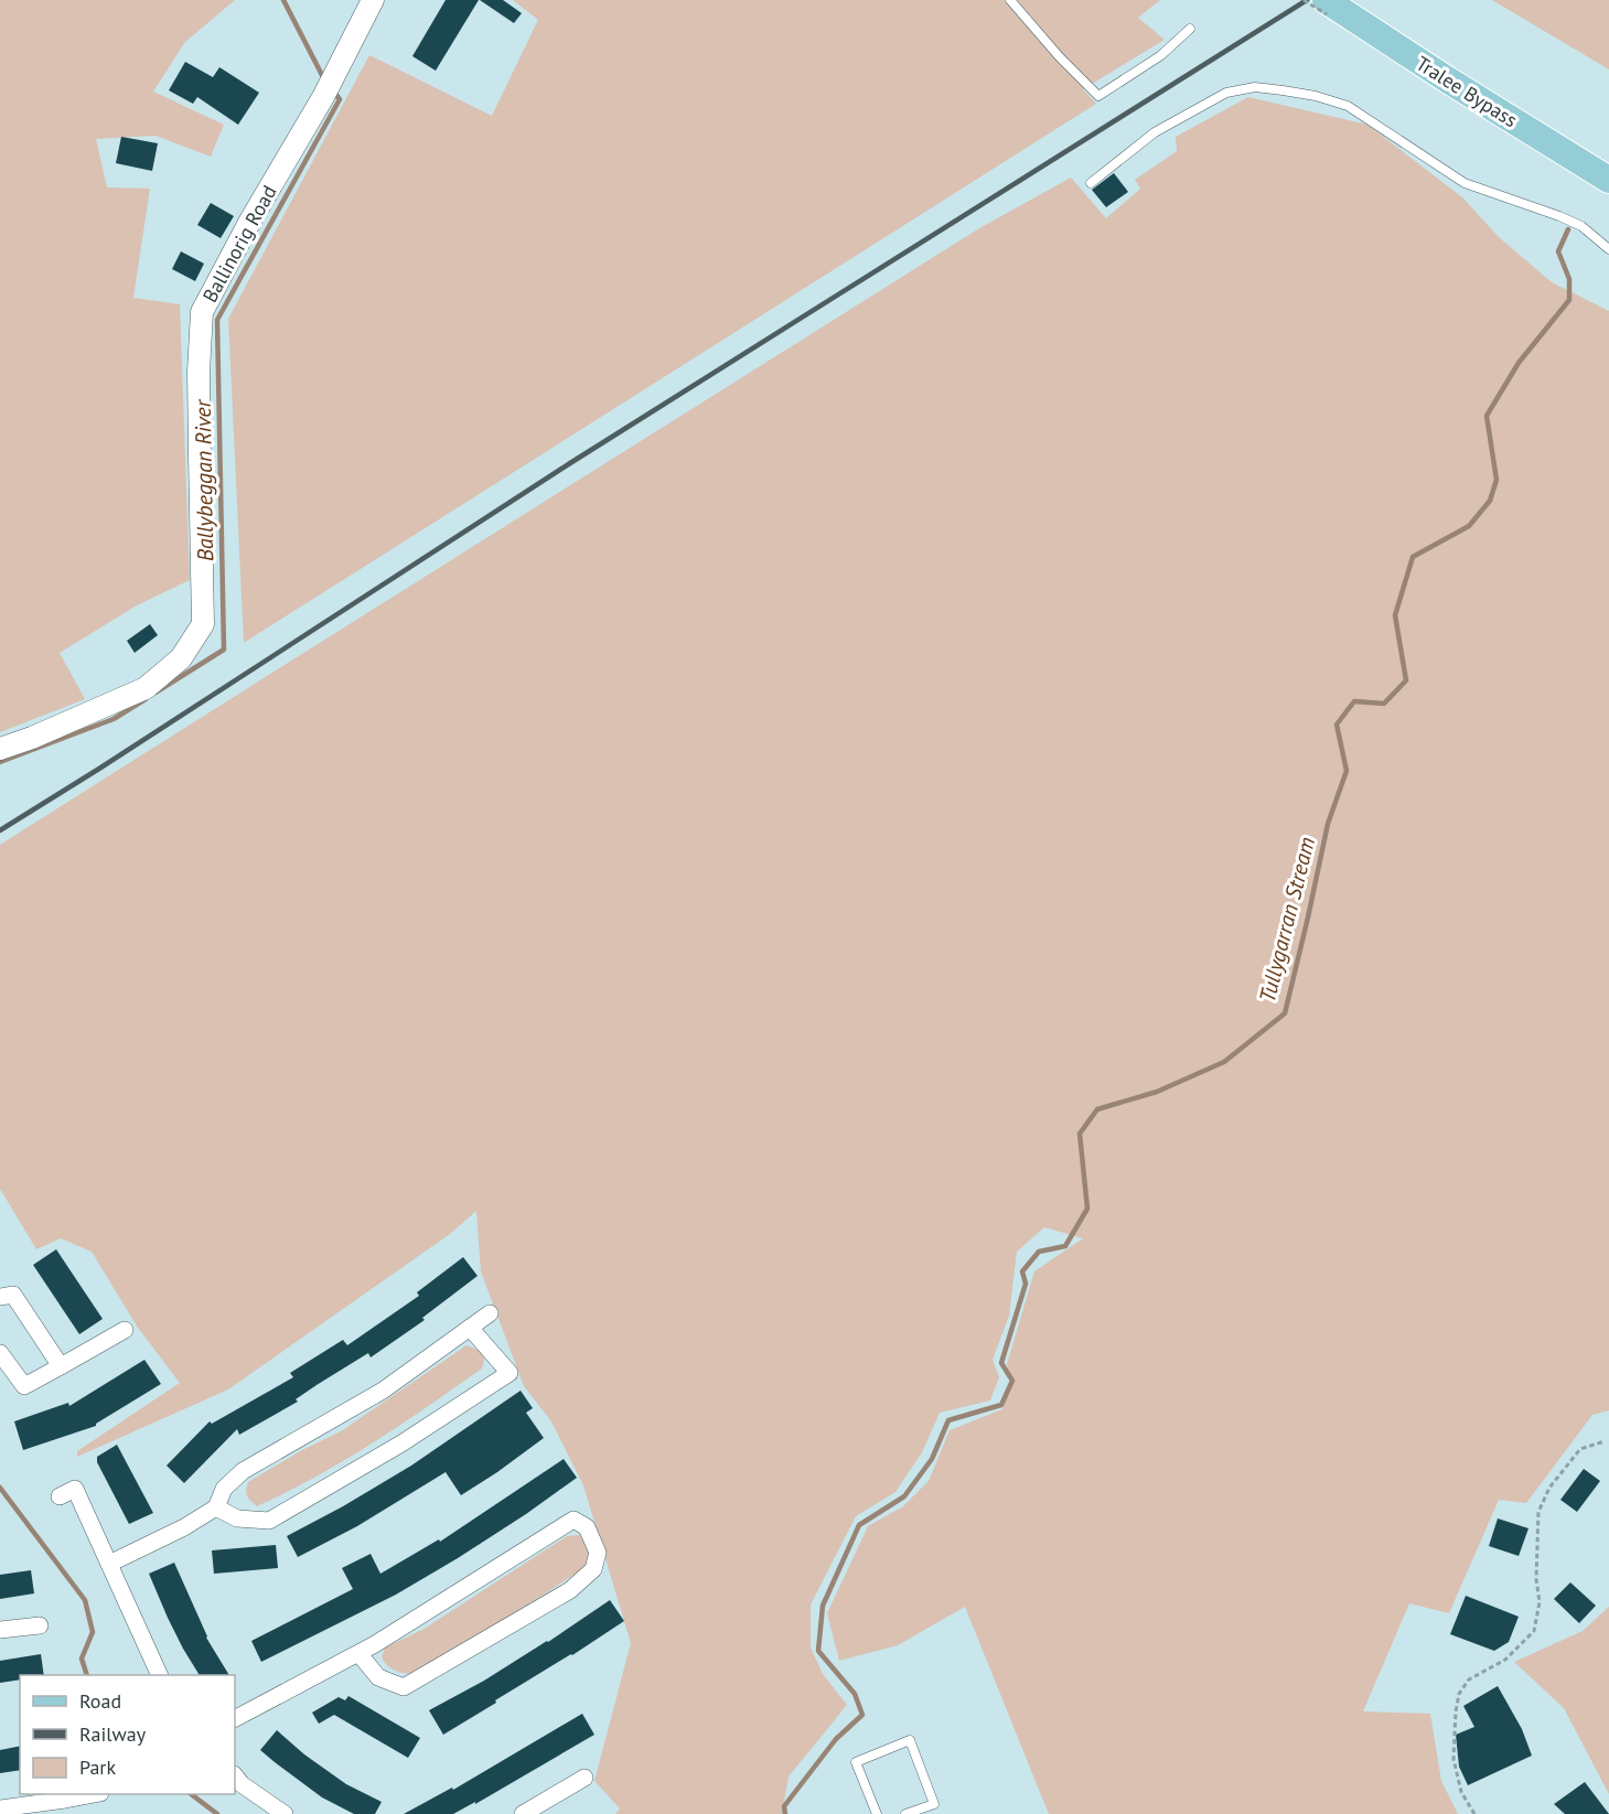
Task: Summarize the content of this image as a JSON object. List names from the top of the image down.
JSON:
{
  "streets": {
    "main road": ["Tralee Bypass"],
    "street": ["Ballinorig Road"]
  },
  "water": ["Ballybeggan River", "Tullygarran Stream"],
  "legend": ["Road", "Railway", "Park"]
}
